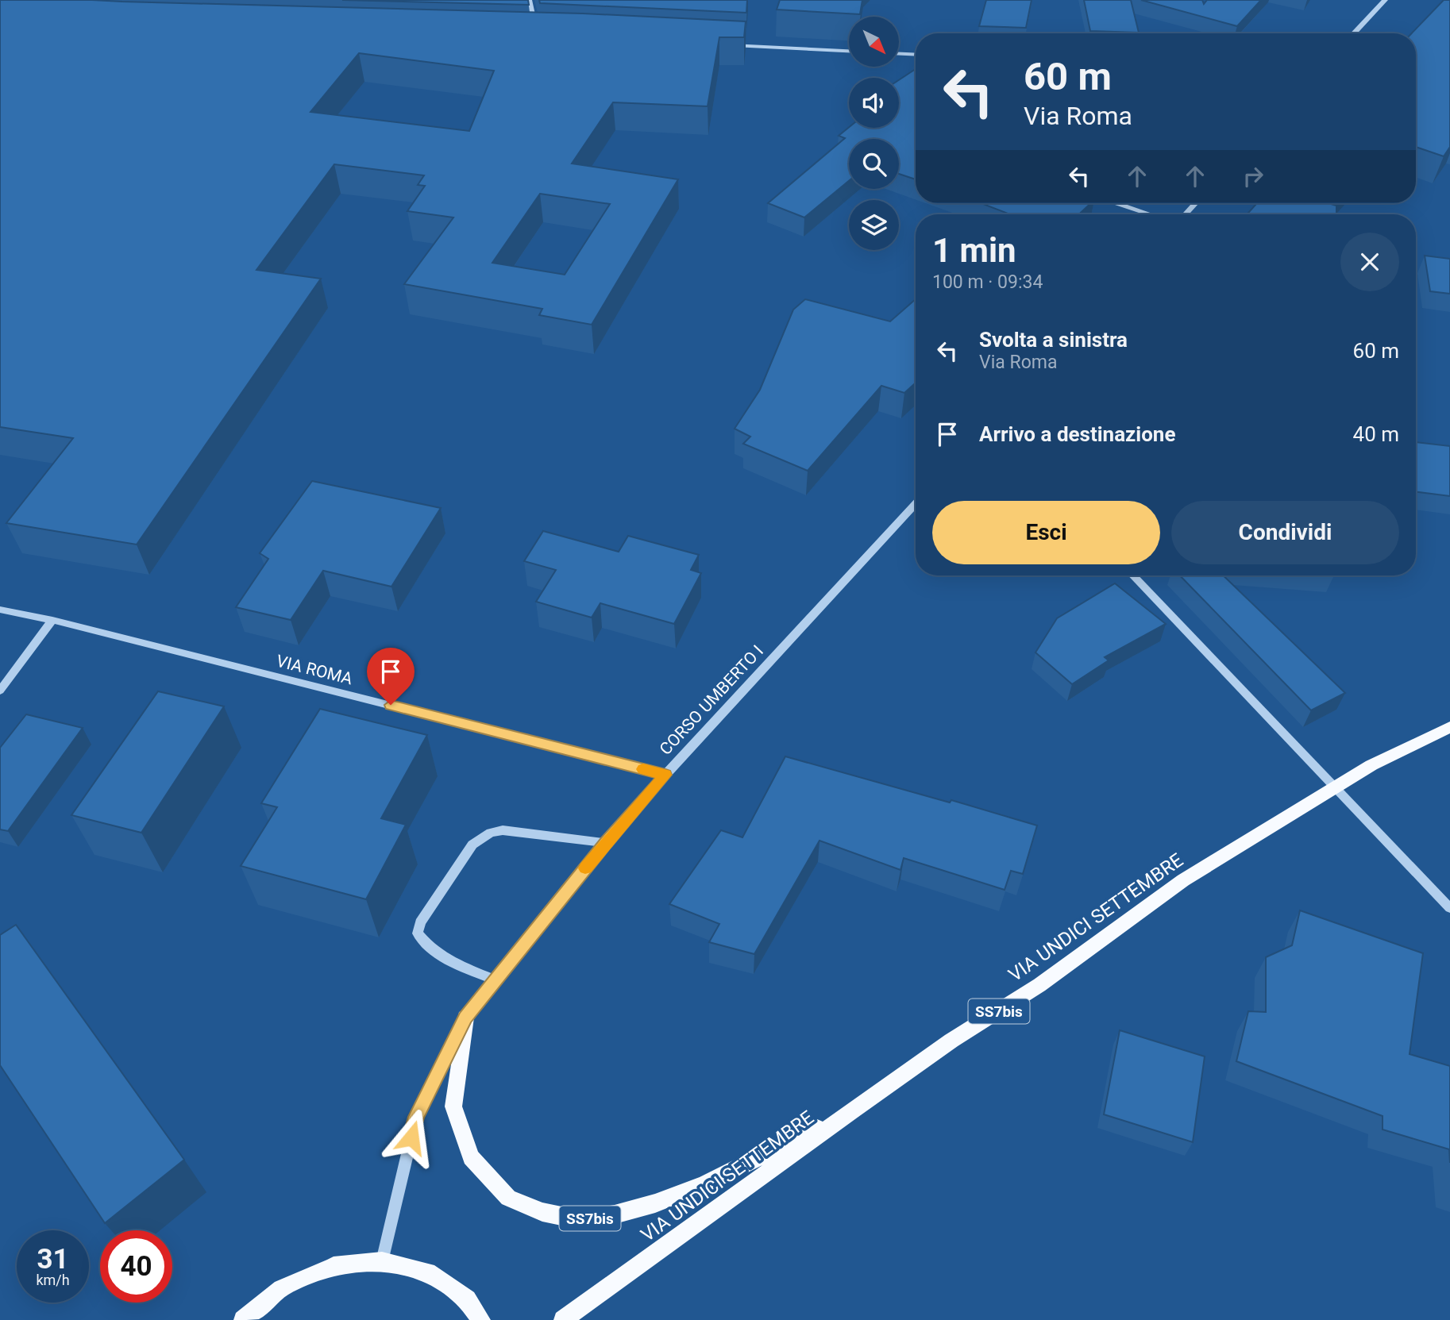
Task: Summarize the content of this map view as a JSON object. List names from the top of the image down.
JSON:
{
  "streets": {
    "main road": ["VIA UNDICI SETTEMBRE", "SS7bis"],
    "street": ["VIA ROMA", "CORSO UMBERTO I"]
  },
  "crossings": [
    ["VIA ROMA", "CORSO UMBERTO I"],
    ["CORSO UMBERTO I", "SS7bis"],
    ["VIA UNDICI SETTEMBRE", "SS7bis"]
  ],
  "north": "bottom right",
  "page": {
    "turn": ["60 m", "Via Roma"],
    "heading": ["1 min", "100 m · 09:34"],
    "list": [
      {
        "name": "Svolta a sinistra",
        "note": "Via Roma",
        "value": "60 m"
      },
      {
        "name": "Arrivo a destinazione",
        "value": "40 m"
      }
    ],
    "buttons": ["Esci", "Condividi"],
    "speed": "31 km/h",
    "limit": "40"
  }
}
